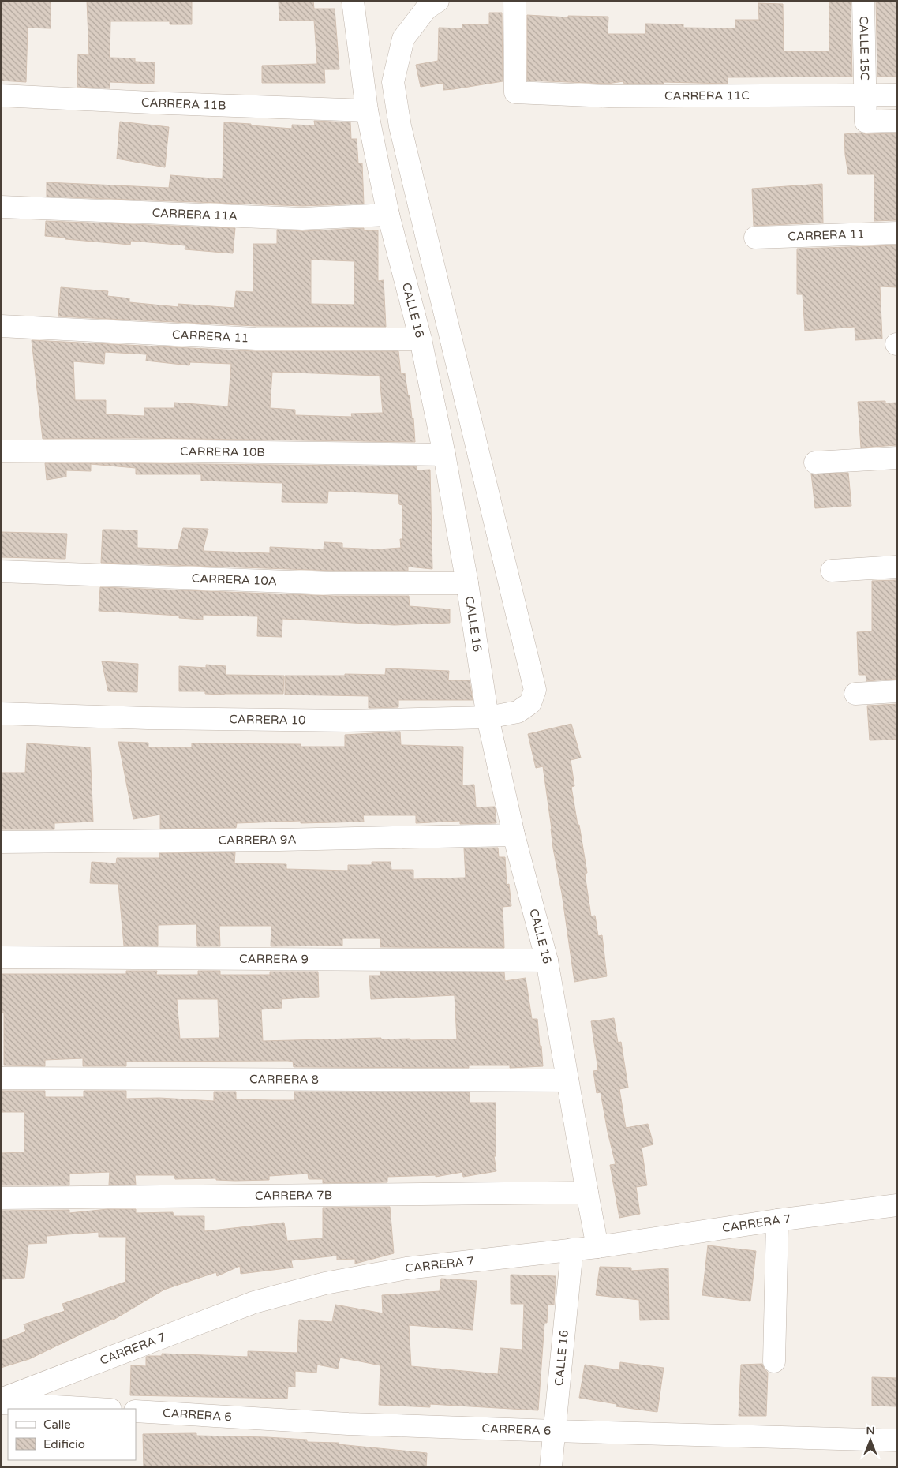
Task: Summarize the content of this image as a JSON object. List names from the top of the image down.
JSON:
{
  "streets": {
    "street": [
      "CALLE 15C",
      "CARRERA 11C",
      "CARRERA 11B",
      "CARRERA 11A",
      "CARRERA 11",
      "CALLE 16",
      "CARRERA 10B",
      "CARRERA 10A",
      "CARRERA 10",
      "CARRERA 9A",
      "CARRERA 9",
      "CARRERA 8",
      "CARRERA 7B",
      "CARRERA 7",
      "CARRERA 6"
    ]
  },
  "crossings": [
    ["CALLE 15C", "CARRERA 11C"],
    ["CARRERA 11B", "CALLE 16"],
    ["CARRERA 11A", "CALLE 16"],
    ["CARRERA 11", "CALLE 16"],
    ["CALLE 16", "CARRERA 10B"],
    ["CALLE 16", "CARRERA 10A"],
    ["CALLE 16", "CARRERA 10"],
    ["CALLE 16", "CARRERA 9A"],
    ["CALLE 16", "CARRERA 9"],
    ["CALLE 16", "CARRERA 8"],
    ["CALLE 16", "CARRERA 7B"],
    ["CALLE 16", "CARRERA 7"],
    ["CALLE 16", "CARRERA 6"]
  ],
  "legend": ["Calle", "Edificio"],
  "north": "top"
}
